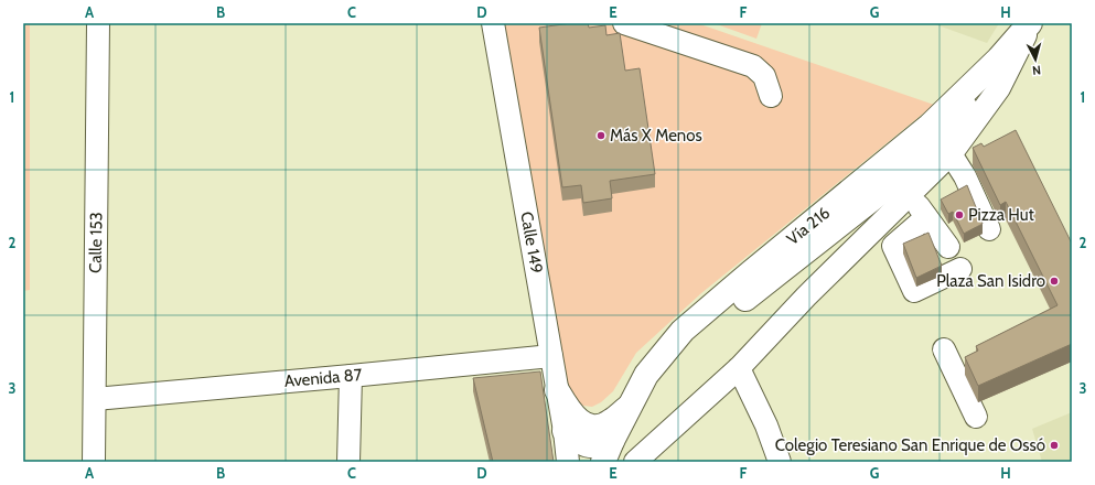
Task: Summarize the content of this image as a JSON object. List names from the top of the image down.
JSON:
{
  "streets": {
    "main road": ["Vía 216"],
    "street": ["Calle 153", "Calle 149", "Avenida 87"]
  },
  "crossings": [
    ["Calle 153", "Avenida 87"],
    ["Calle 149", "Avenida 87"]
  ],
  "places": [
    "Más X Menos",
    "Pizza Hut",
    "Plaza San Isidro",
    "Colegio Teresiano San Enrique de Ossó"
  ],
  "north": "bottom",
  "grid": {
    "columns": [
      "A",
      "B",
      "C",
      "D",
      "E",
      "F",
      "G",
      "H"
    ],
    "rows": ["1", "2", "3"]
  }
}
